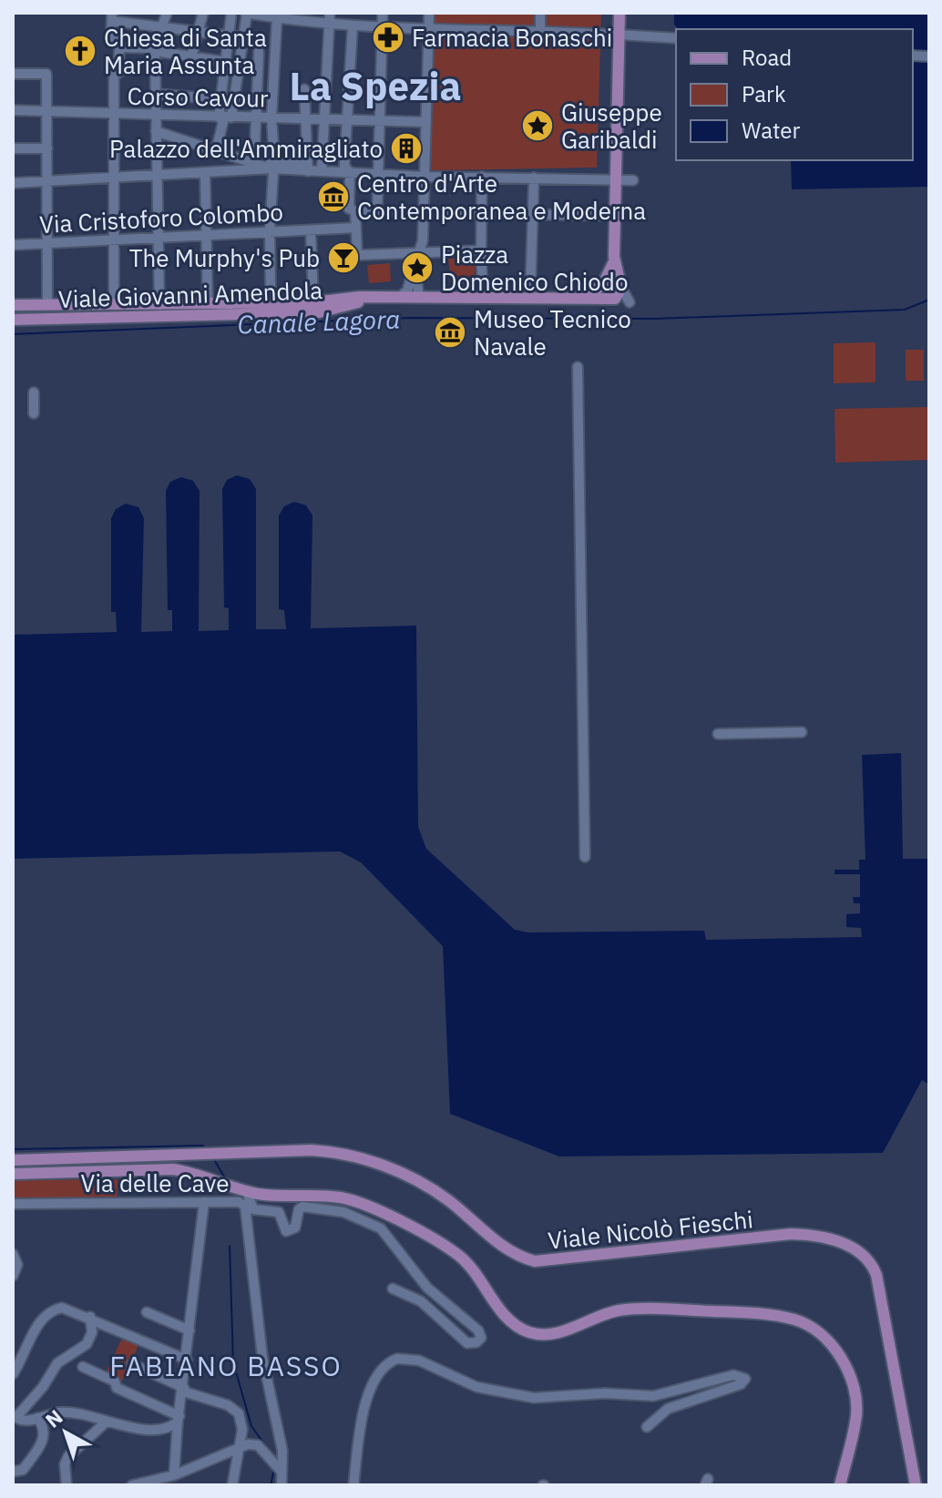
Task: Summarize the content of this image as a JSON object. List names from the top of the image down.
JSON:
{
  "streets": {
    "main road": ["Viale Giovanni Amendola", "Viale Nicolò Fieschi"],
    "street": ["Corso Cavour", "Via Cristoforo Colombo", "Via delle Cave"]
  },
  "districts": ["La Spezia", "FABIANO BASSO"],
  "water": ["Canale Lagora"],
  "places": {
    "pharmacy": ["Farmacia Bonaschi"],
    "church": ["Chiesa di Santa Maria Assunta"],
    "place": ["Giuseppe Garibaldi", "Piazza Domenico Chiodo"],
    "building": ["Palazzo dell'Ammiragliato"],
    "museum": ["Centro d'Arte Contemporanea e Moderna", "Museo Tecnico Navale"],
    "bar": ["The Murphy's Pub"]
  },
  "legend": ["Road", "Park", "Water"],
  "north": "top left"
}
